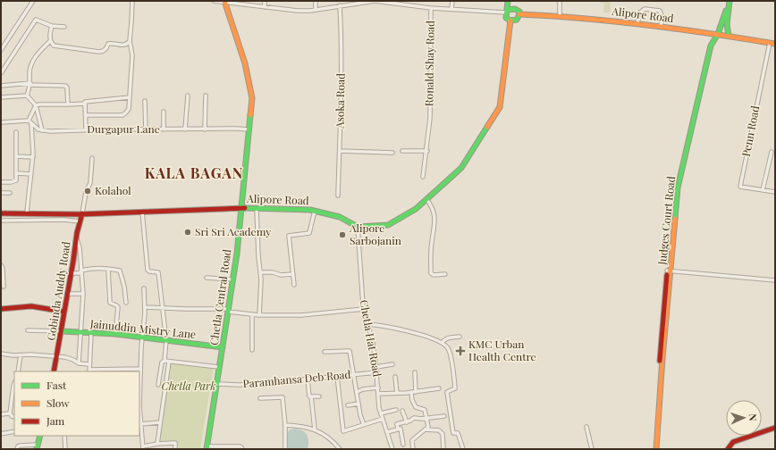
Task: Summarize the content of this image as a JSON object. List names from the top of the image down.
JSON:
{
  "streets": {
    "main road": [
      "Alipore Road",
      "Judges Court Road",
      "Gobinda Auddy Road",
      "Chetla Central Road",
      "Jainuddin Mistry Lane"
    ],
    "street": [
      "Ronald Shay Road",
      "Asoka Road",
      "Durgapur Lane",
      "Penn Road",
      "Chetla Hat Road",
      "Paramhansa Deb Road"
    ]
  },
  "crossings": [
    ["Alipore Road", "Penn Road"],
    ["Alipore Road", "Judges Court Road"],
    ["Alipore Road", "Gobinda Auddy Road"],
    ["Alipore Road", "Chetla Central Road"],
    ["Alipore Road", "Chetla Hat Road"],
    ["Durgapur Lane", "Chetla Central Road"],
    ["Gobinda Auddy Road", "Jainuddin Mistry Lane"],
    ["Chetla Central Road", "Jainuddin Mistry Lane"],
    ["Chetla Central Road", "Paramhansa Deb Road"],
    ["Chetla Hat Road", "Paramhansa Deb Road"]
  ],
  "districts": ["KALA BAGAN"],
  "parks": ["Chetla Park"],
  "places": {
    "other": ["Kolahol", "Sri Sri Academy", "Alipore Sarbojanin"],
    "health": ["KMC Urban Health Centre"]
  },
  "legend": ["Fast", "Slow", "Jam"],
  "north": "right"
}
